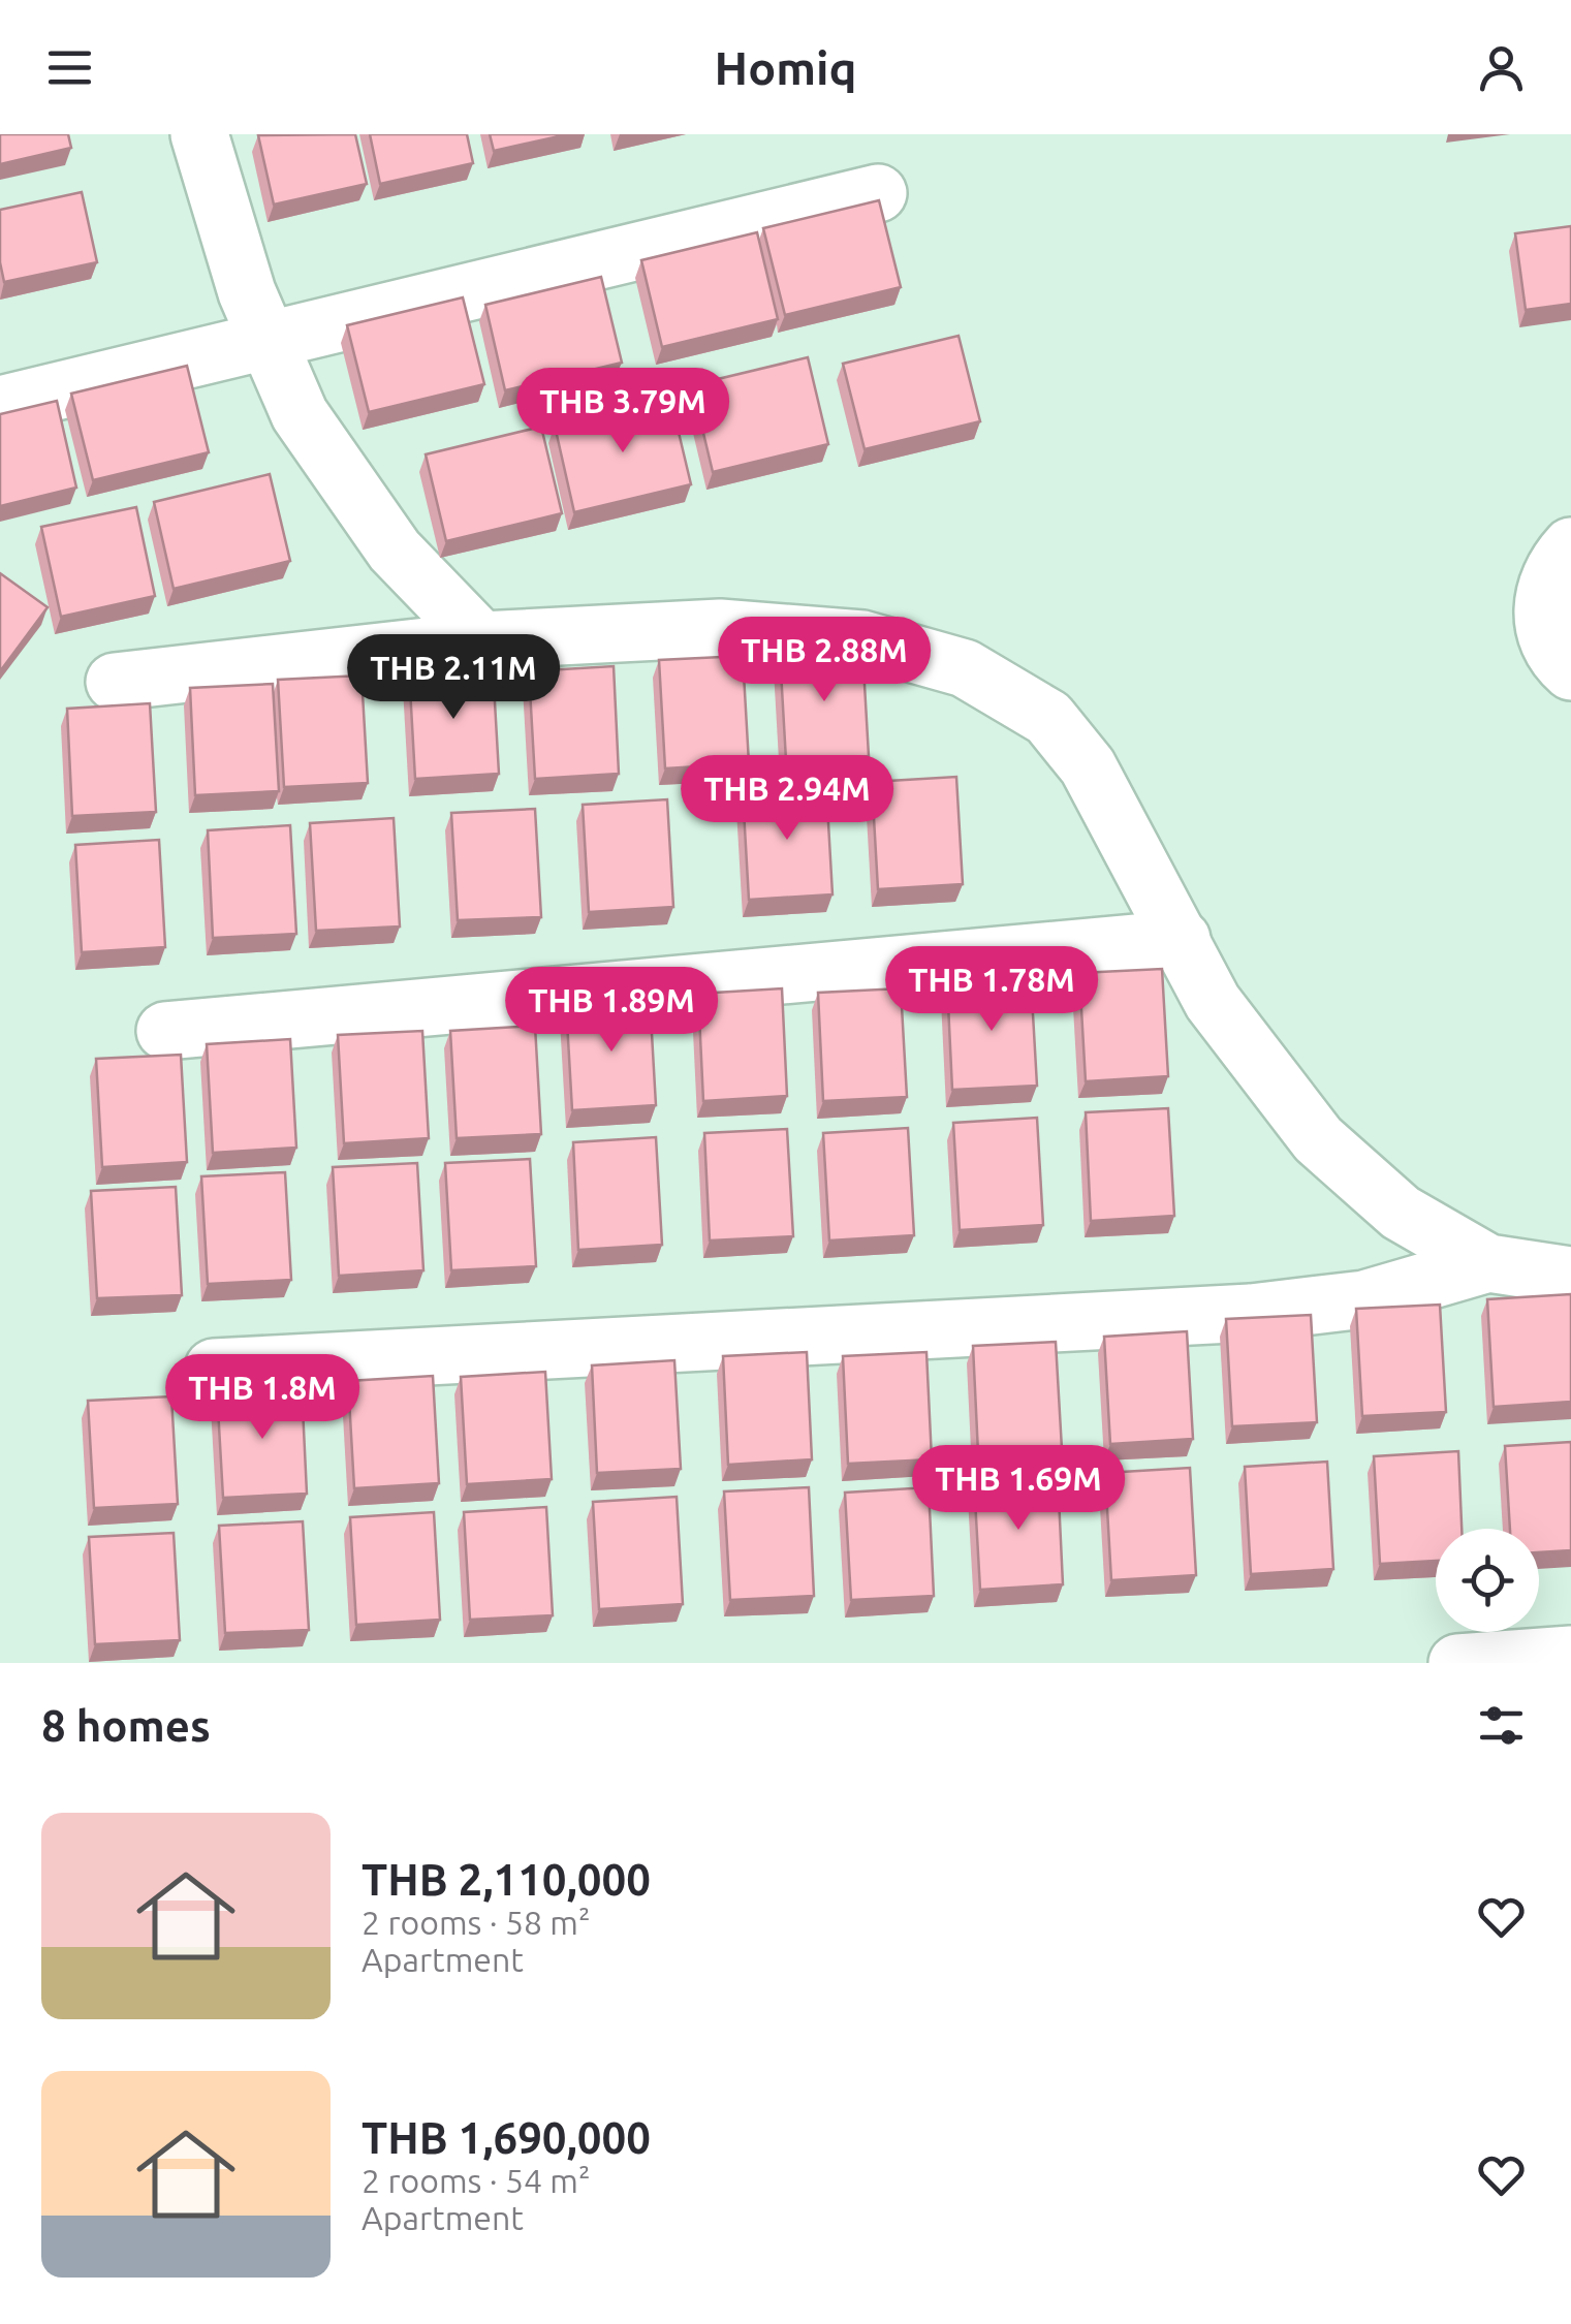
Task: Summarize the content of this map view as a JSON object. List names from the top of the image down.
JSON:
{
  "page": {
    "header": "Homiq",
    "price": [
      "THB 3.79M",
      "THB 2.88M",
      "THB 2.11M",
      "THB 2.94M",
      "THB 1.78M",
      "THB 1.89M",
      "THB 1.8M",
      "THB 1.69M"
    ],
    "heading": "8 homes",
    "list": [
      {
        "name": "THB 2,110,000",
        "note": "2 rooms · 58 m² · Apartment"
      },
      {
        "name": "THB 1,690,000",
        "note": "2 rooms · 54 m² · Apartment"
      }
    ]
  }
}
